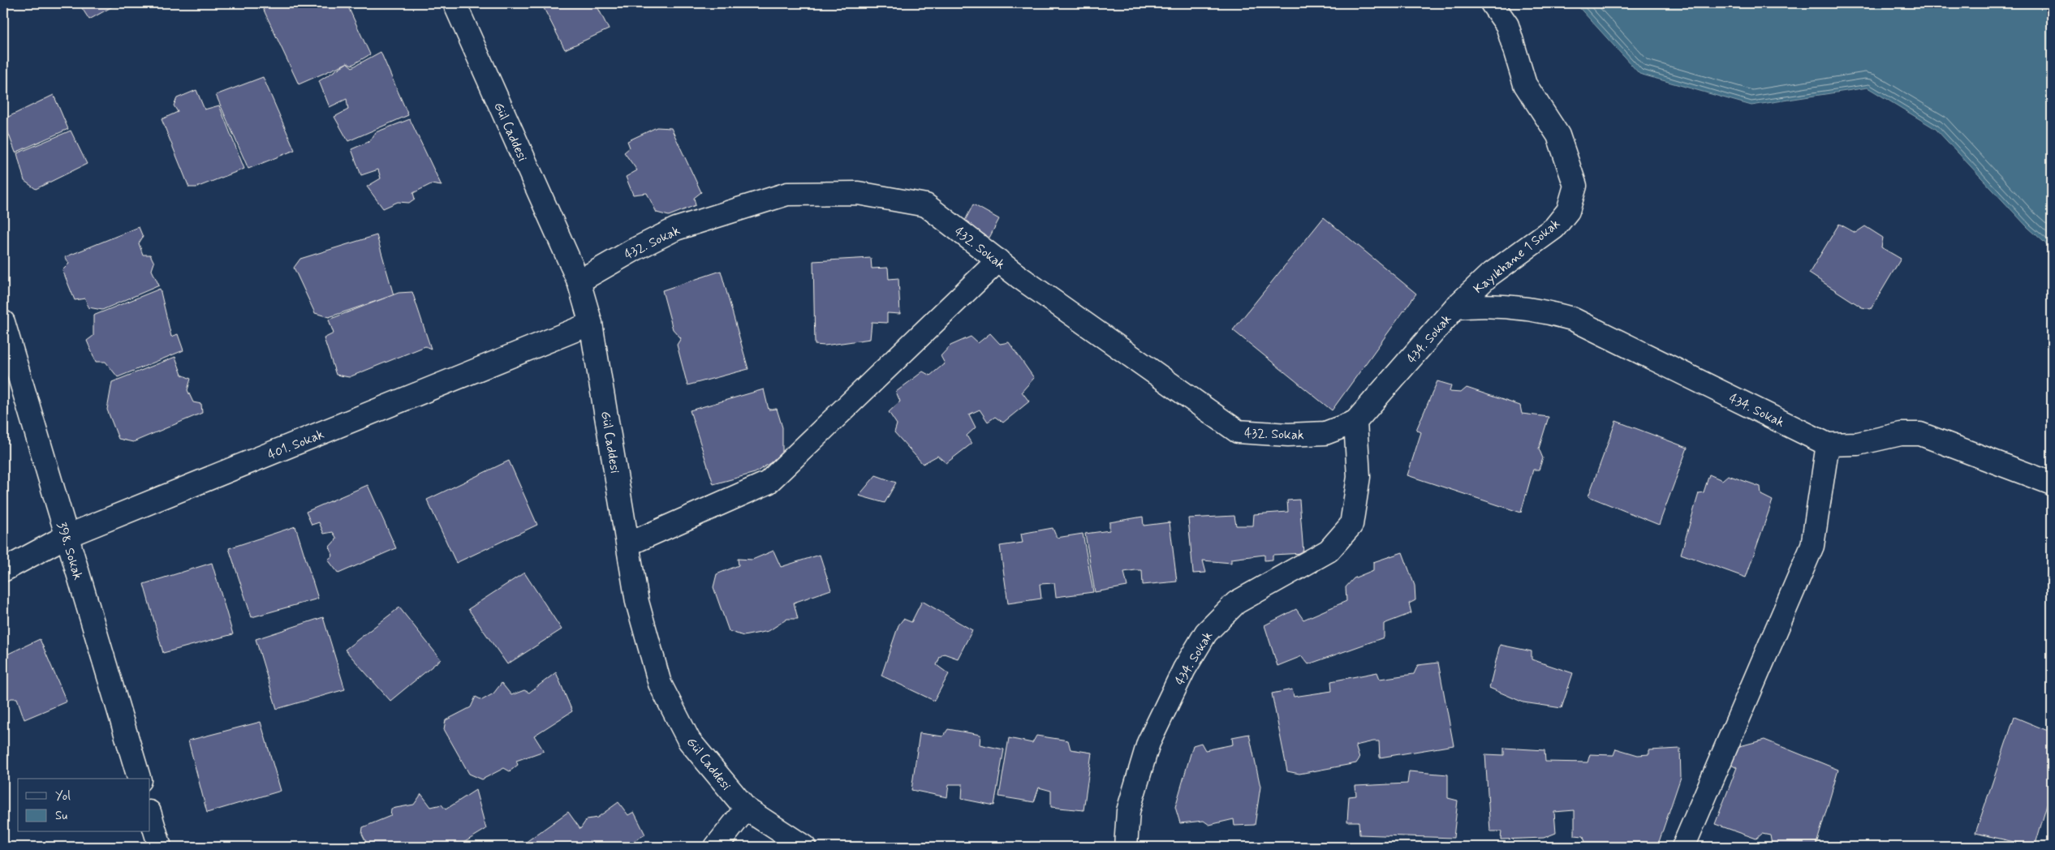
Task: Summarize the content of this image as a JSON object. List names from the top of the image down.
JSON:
{
  "streets": {
    "street": [
      "Gül Caddesi",
      "432. Sokak",
      "Kayıkhane 1 Sokak",
      "434. Sokak",
      "401. Sokak",
      "398. Sokak"
    ]
  },
  "crossings": [
    ["Gül Caddesi", "432. Sokak"],
    ["Gül Caddesi", "401. Sokak"],
    ["432. Sokak", "434. Sokak"],
    ["Kayıkhane 1 Sokak", "434. Sokak"],
    ["401. Sokak", "398. Sokak"]
  ],
  "legend": ["Yol", "Su"]
}
